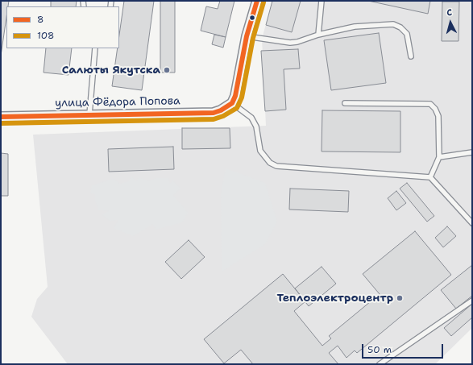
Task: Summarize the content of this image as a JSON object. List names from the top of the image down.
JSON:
{
  "streets": {
    "street": ["улица Фёдора Попова"]
  },
  "places": ["Салюты Якутска", "Теплоэлектроцентр"],
  "lines": ["transit line 8", "transit line 108"],
  "legend": ["8", "108"],
  "scale_bar": "50 m",
  "north": "top"
}
